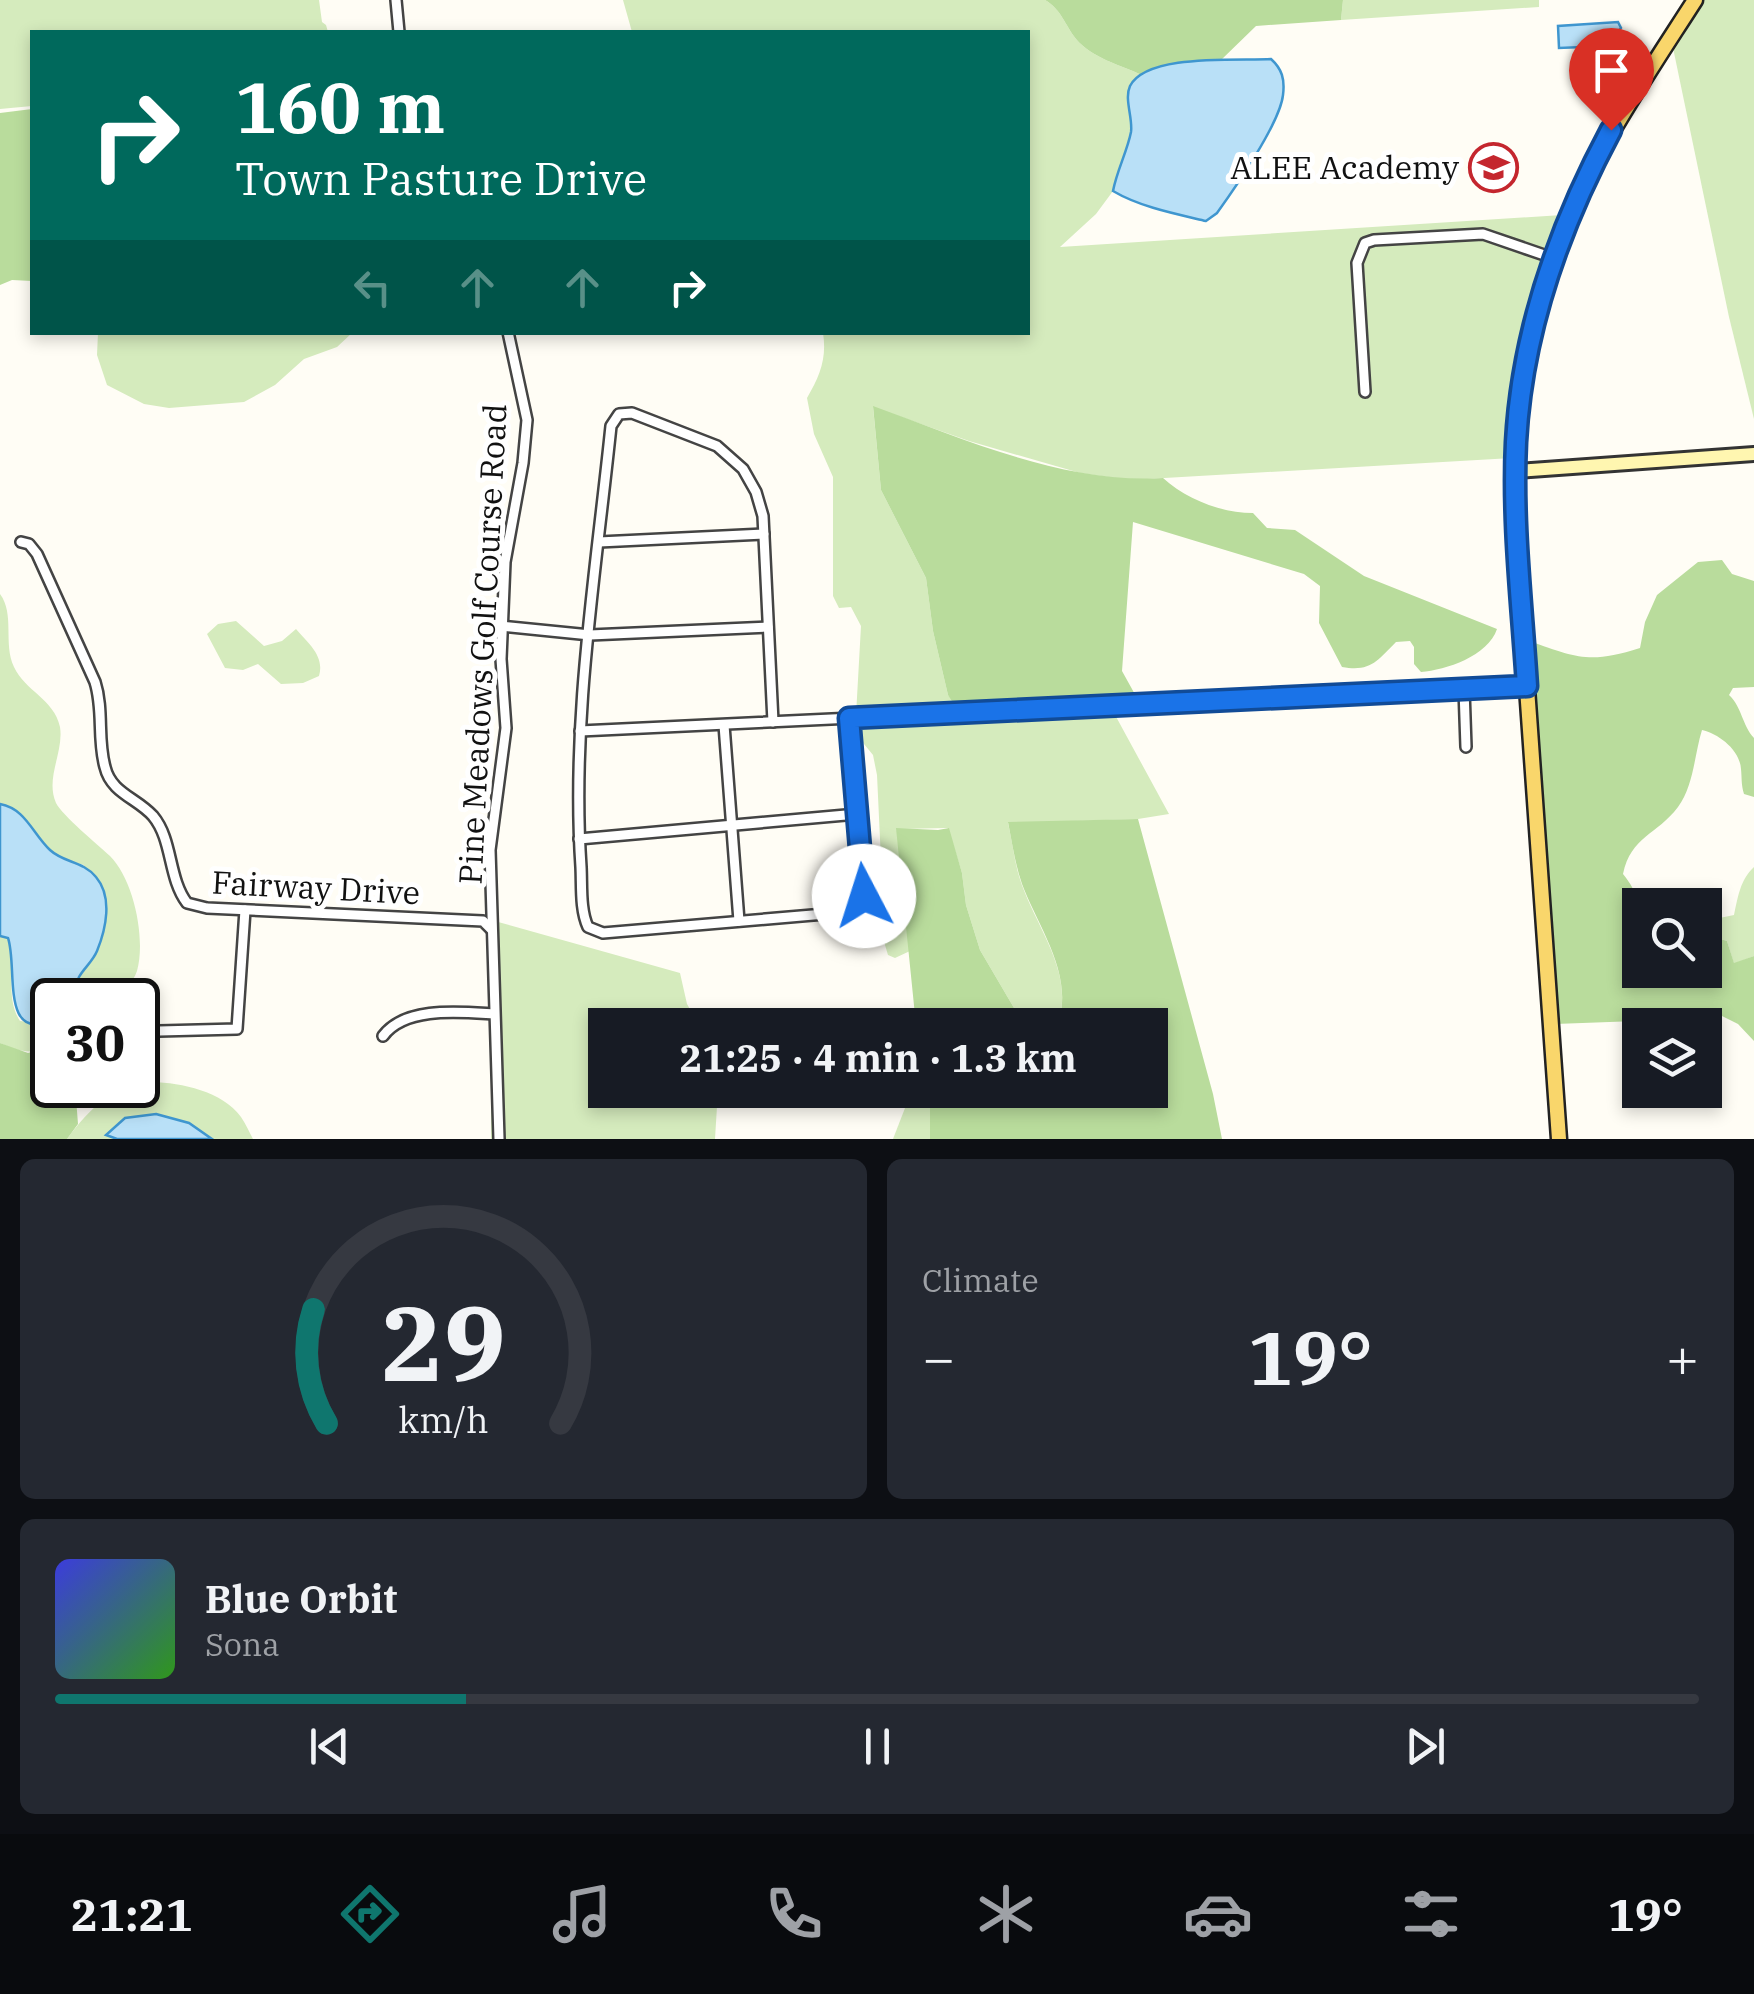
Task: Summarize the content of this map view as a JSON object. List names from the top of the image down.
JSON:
{
  "streets": {
    "street": ["Pine Meadows Golf Course Road", "Fairway Drive"]
  },
  "crossings": [
    ["Pine Meadows Golf Course Road", "Fairway Drive"]
  ],
  "places": {
    "school or university": ["ALEE Academy"]
  },
  "page": {
    "turn": ["160 m", "Town Pasture Drive"],
    "limit": "30",
    "trip": "21:25 · 4 min · 1.3 km",
    "tile": "Climate",
    "heat": ["−", "19°", "+"],
    "song": ["Blue Orbit", "Sona"],
    "tabs": ["21:21", "19°"],
    "gauge": ["29", "km/h"]
  }
}
